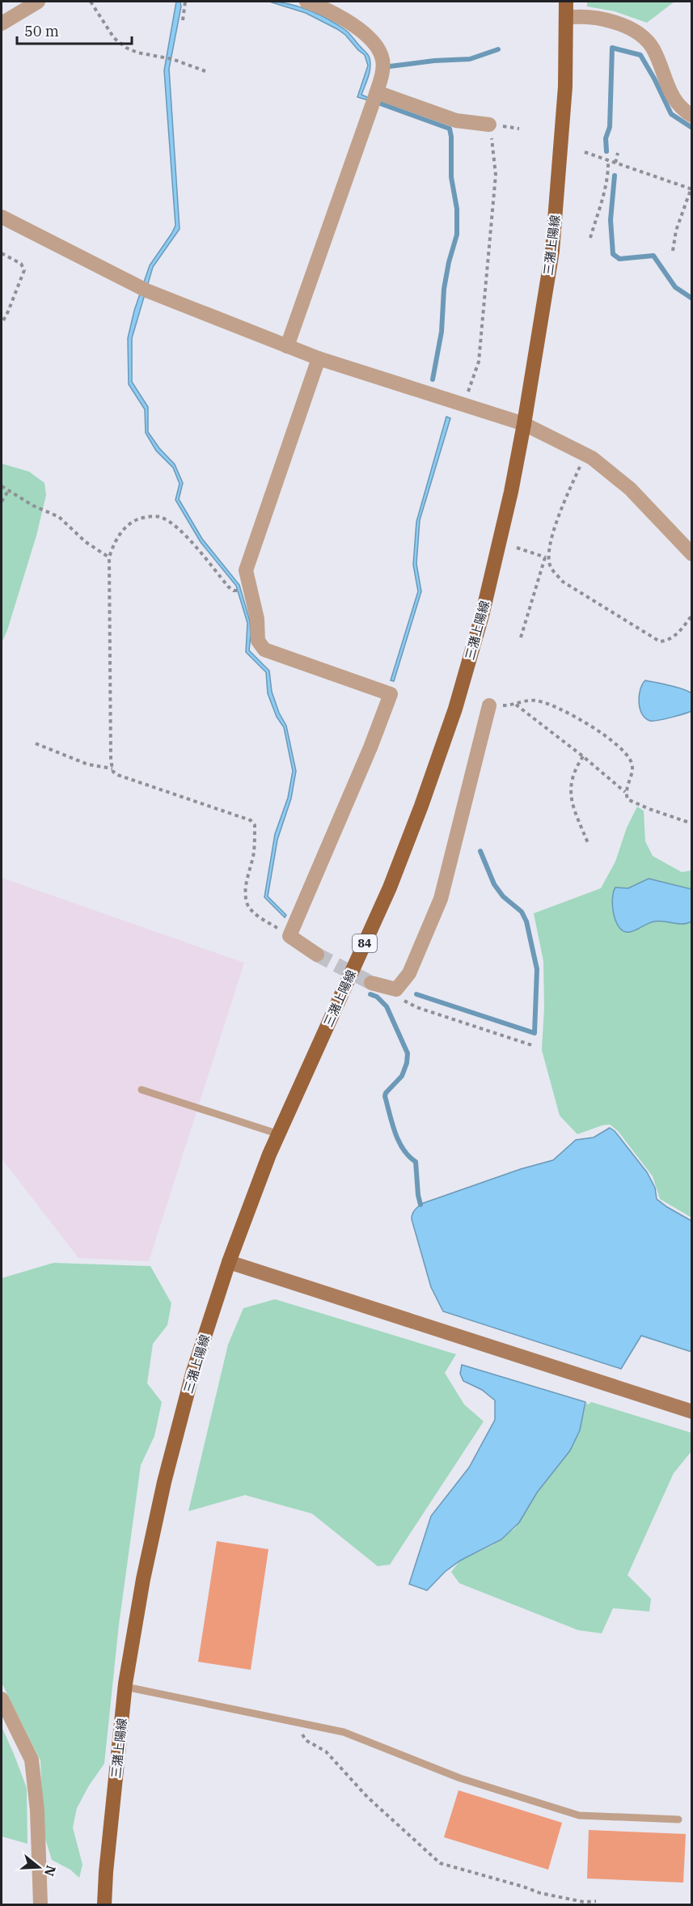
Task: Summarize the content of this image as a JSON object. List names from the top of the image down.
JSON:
{
  "streets": {
    "main road": ["三潴上陽線", "84"]
  },
  "scale_bar": "50 m",
  "north": "right"
}
